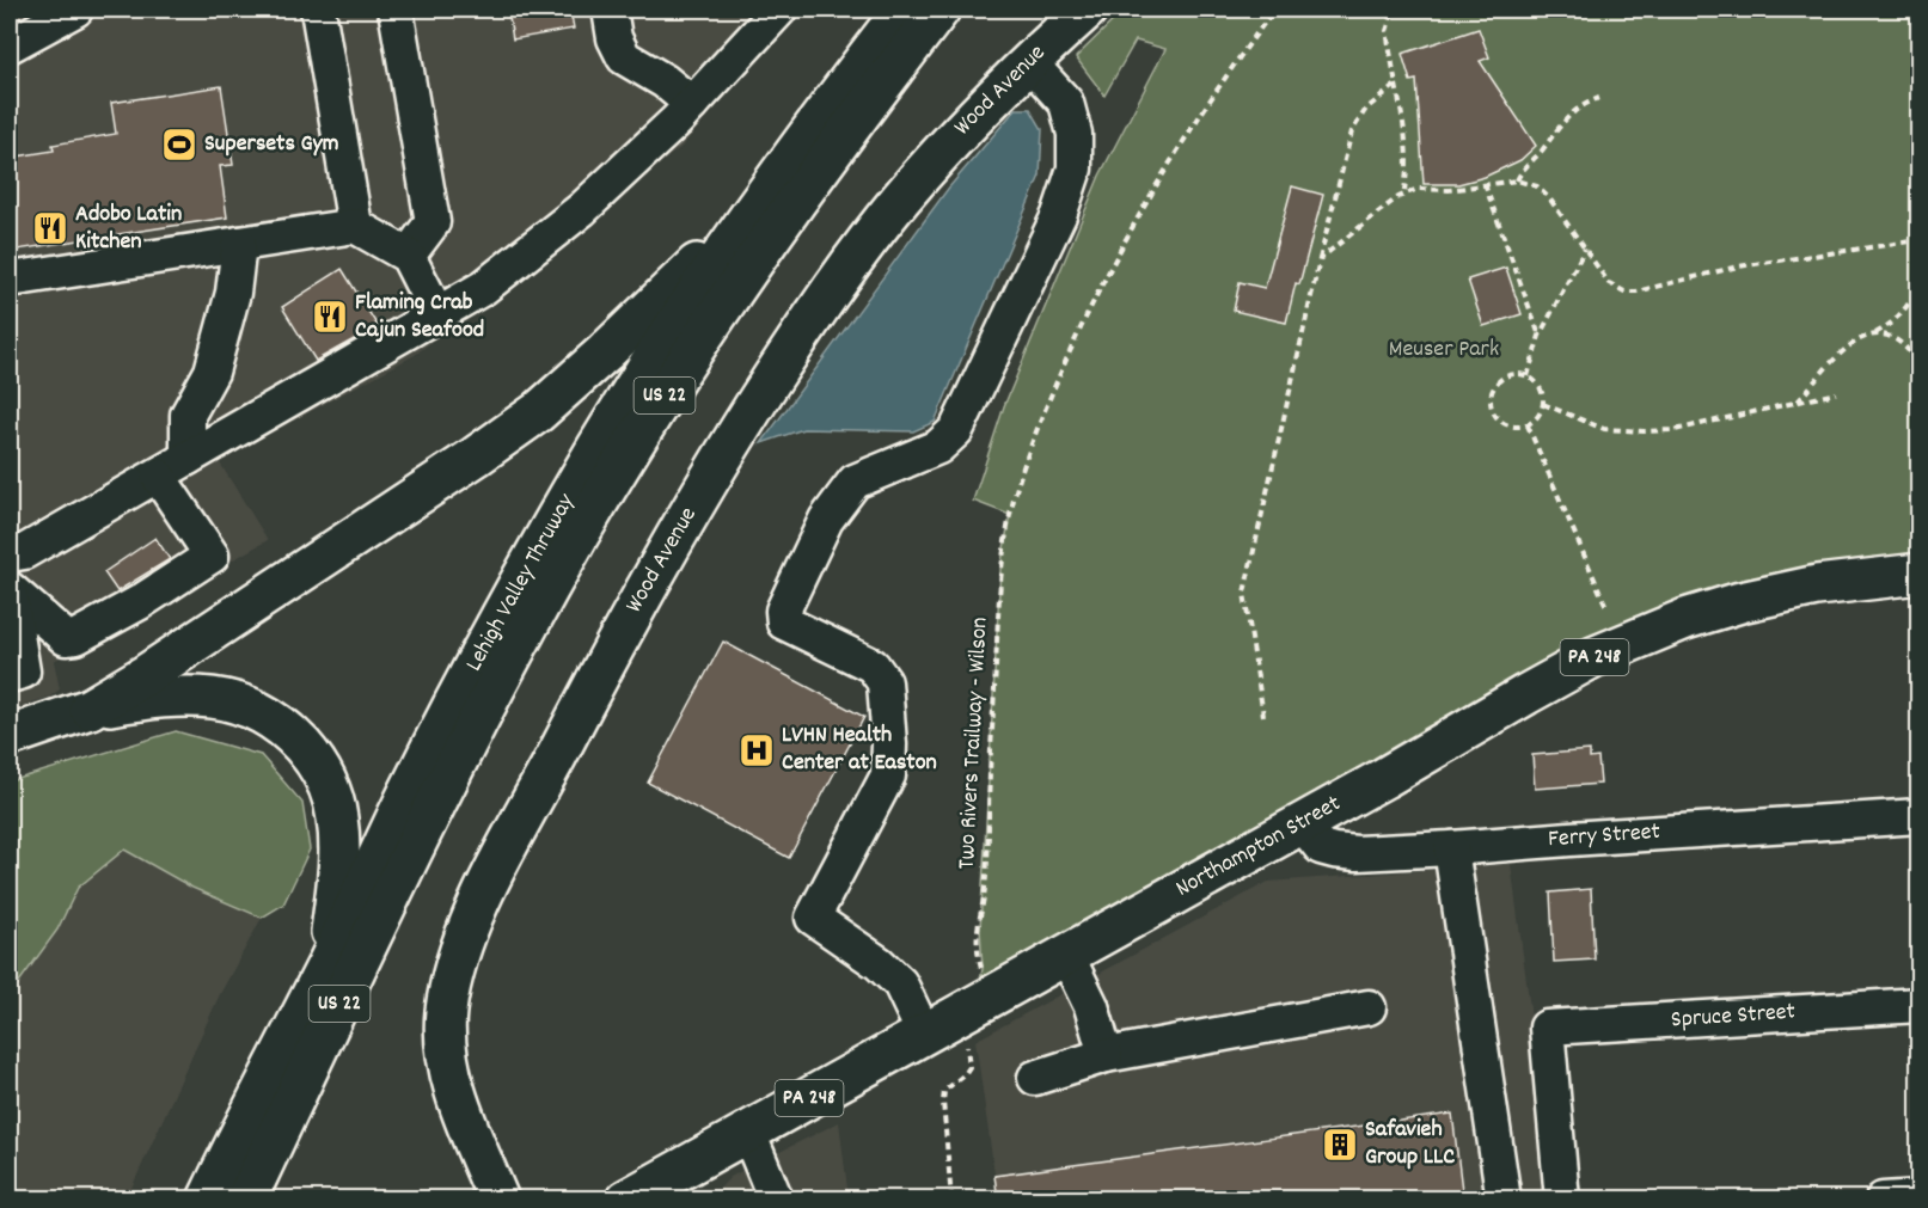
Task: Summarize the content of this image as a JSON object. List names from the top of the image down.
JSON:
{
  "streets": {
    "main road": [
      "Wood Avenue",
      "US 22",
      "Lehigh Valley Thruway",
      "PA 248",
      "Northampton Street"
    ],
    "street": ["Ferry Street", "Spruce Street"],
    "path": ["Two Rivers Trailway - Wilson"]
  },
  "crossings": [
    ["Ferry Street", "Northampton Street"]
  ],
  "parks": ["Meuser Park"],
  "places": {
    "sports": ["Supersets Gym"],
    "restaurant": ["Adobo Latin Kitchen", "Flaming Crab Cajun Seafood"],
    "hospital": ["LVHN Health Center at Easton"],
    "building": ["Safavieh Group LLC"]
  }
}
